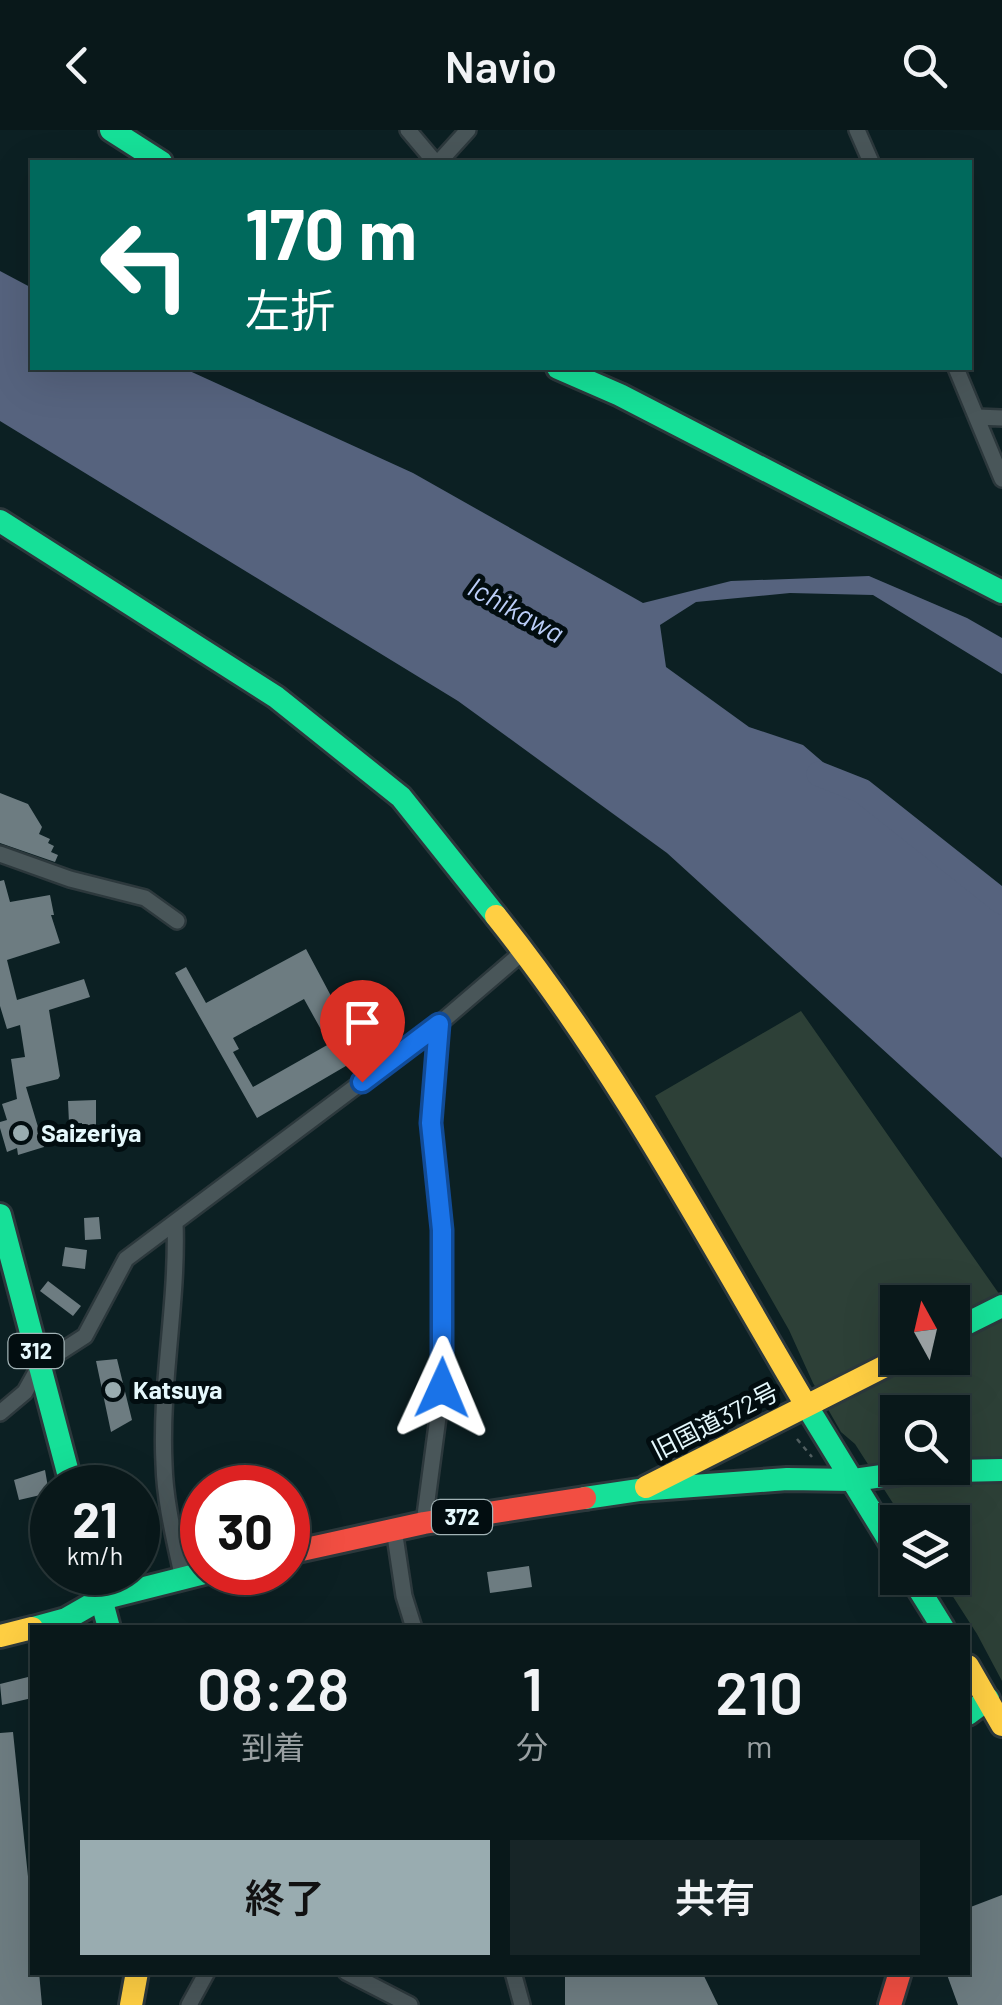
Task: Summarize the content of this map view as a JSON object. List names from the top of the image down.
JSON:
{
  "streets": {
    "main road": ["312", "旧国道372号", "372"]
  },
  "crossings": [
    ["旧国道372号", "372"]
  ],
  "water": ["Ichikawa"],
  "places": ["Saizeriya", "Katsuya"],
  "north": "top",
  "page": {
    "header": "Navio",
    "turn": ["170 m", "左折"],
    "speed": "21 km/h",
    "limit": "30",
    "eta": [
      "08:28",
      "到着",
      "1",
      "分",
      "210",
      "m"
    ],
    "buttons": ["終了", "共有"]
  }
}
